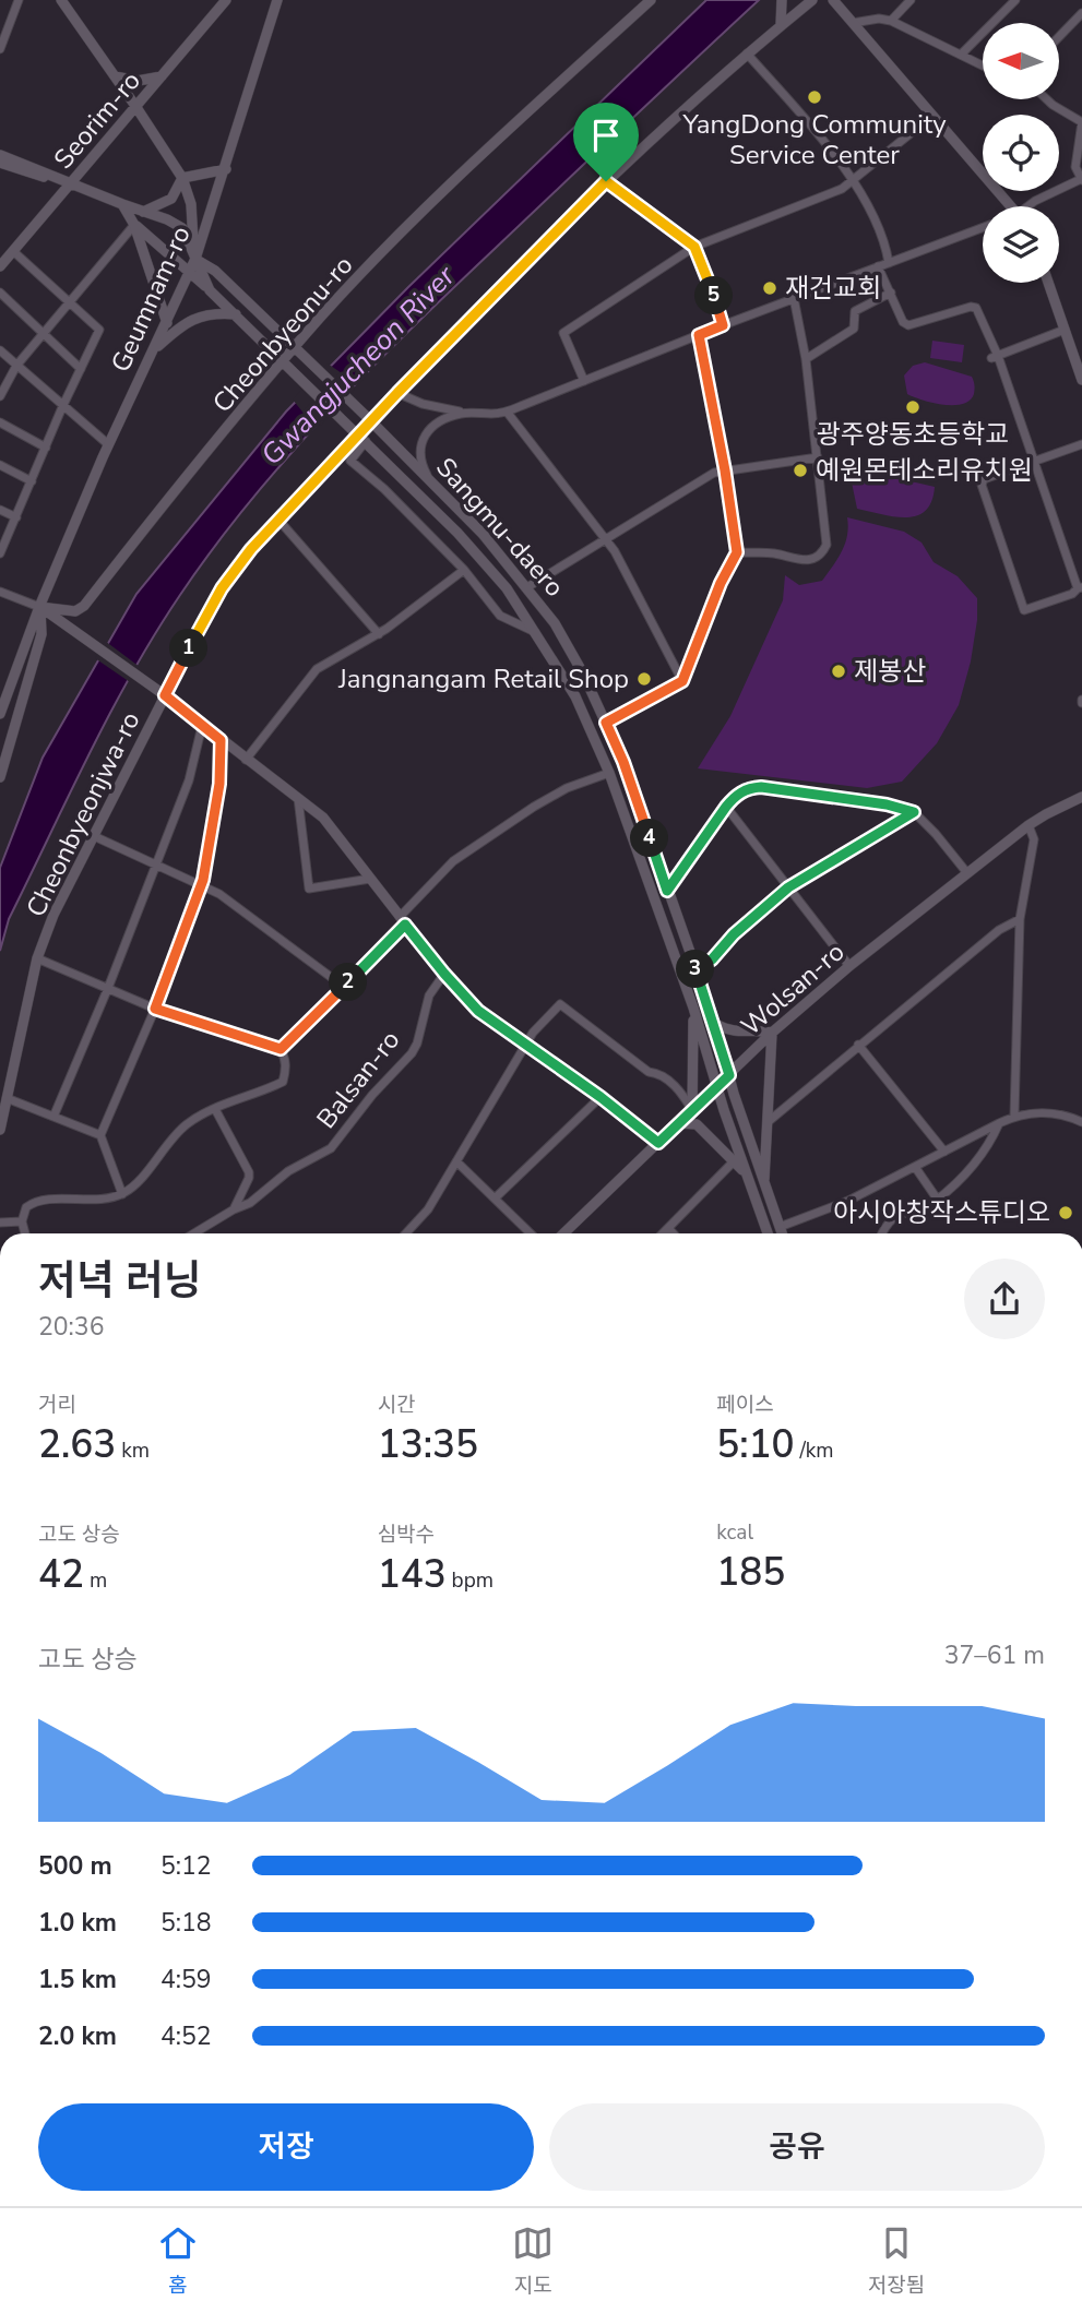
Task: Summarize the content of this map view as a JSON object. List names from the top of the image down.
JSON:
{
  "streets": {
    "street": [
      "Seorim-ro",
      "Geumnam-ro",
      "Cheonbyeonu-ro",
      "Sangmu-daero",
      "Cheonbyeonjwa-ro",
      "Wolsan-ro",
      "Balsan-ro"
    ]
  },
  "crossings": [
    ["Geumnam-ro", "Cheonbyeonu-ro"],
    ["Cheonbyeonu-ro", "Sangmu-daero"],
    ["Sangmu-daero", "Cheonbyeonjwa-ro"],
    ["Sangmu-daero", "Wolsan-ro"]
  ],
  "water": ["Gwangjucheon River"],
  "places": [
    "YangDong Community Service Center",
    "재건교회",
    "광주양동초등학교",
    "예원몬테소리유치원",
    "제봉산",
    "Jangnangam Retail Shop",
    "아시아창작스튜디오"
  ],
  "north": "left",
  "page": {
    "pins": [
      "5",
      "1",
      "4",
      "3",
      "2"
    ],
    "heading": ["저녁 러닝", "20:36"],
    "stats": [
      ["거리", "2.63 km"],
      ["시간", "13:35"],
      ["페이스", "5:10 /km"],
      ["고도 상승", "42 m"],
      ["심박수", "143 bpm"],
      ["kcal", "185"]
    ],
    "chart": ["고도 상승", "37–61 m"],
    "list": [
      {
        "name": "500 m",
        "note": "5:12"
      },
      {
        "name": "1.0 km",
        "note": "5:18"
      },
      {
        "name": "1.5 km",
        "note": "4:59"
      },
      {
        "name": "2.0 km",
        "note": "4:52"
      }
    ],
    "buttons": ["저장", "공유"],
    "tabs": ["홈", "지도", "저장됨"]
  }
}
